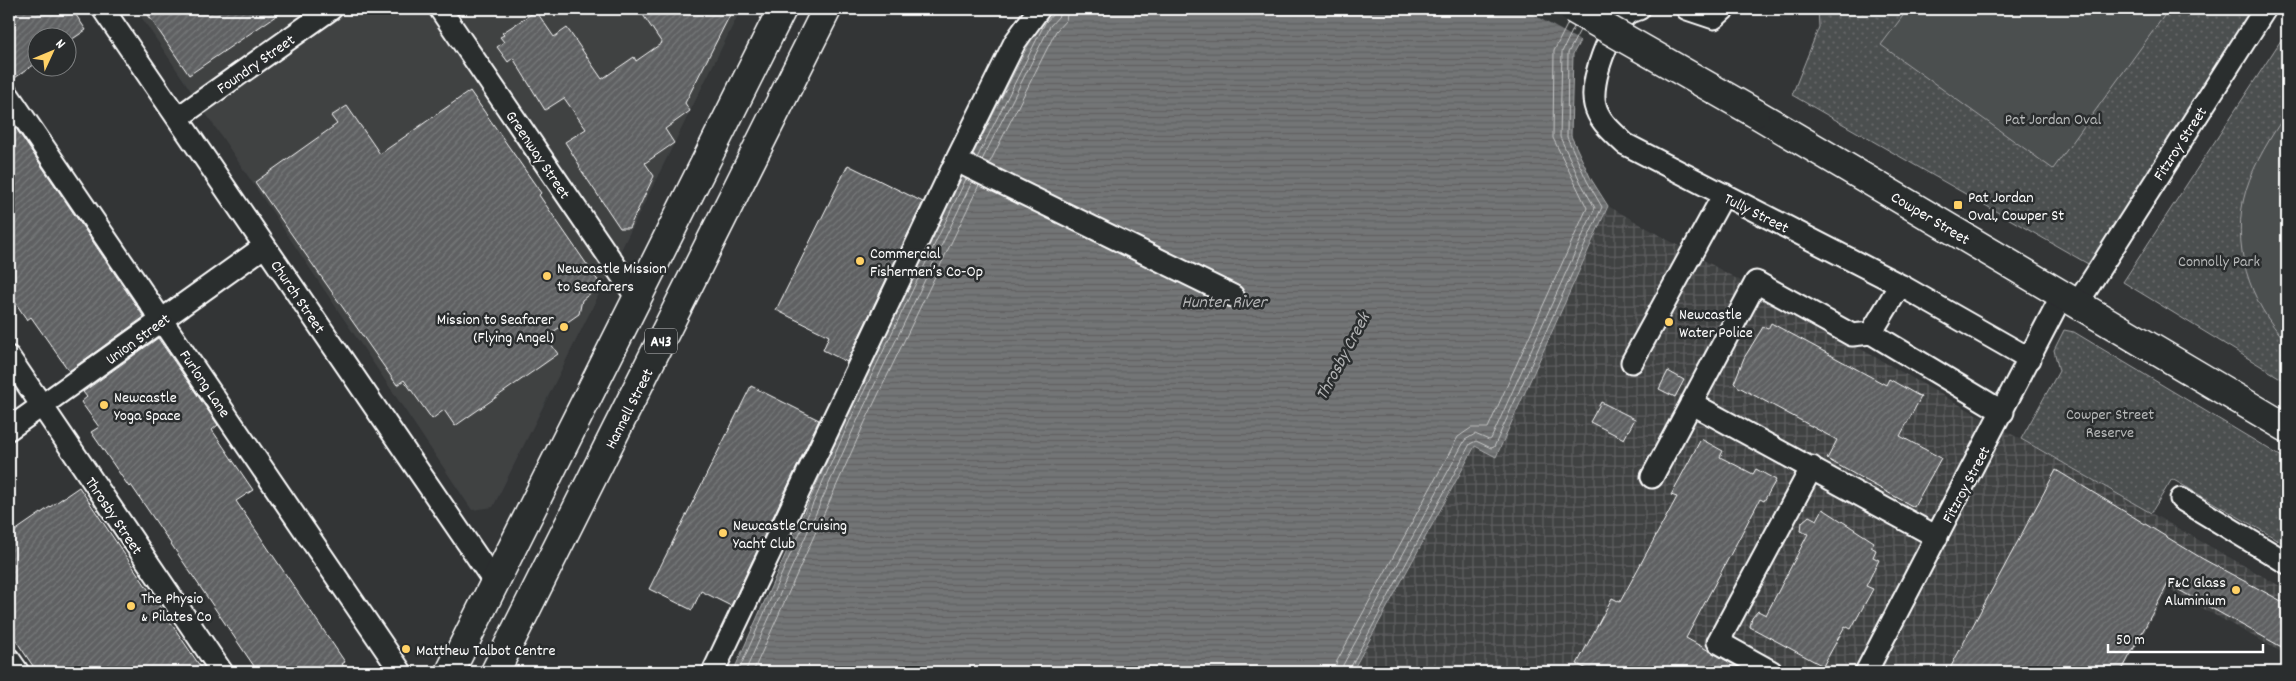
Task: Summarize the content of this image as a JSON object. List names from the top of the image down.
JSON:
{
  "streets": {
    "main road": ["Cowper Street", "A43", "Hannell Street"],
    "street": [
      "Foundry Street",
      "Fitzroy Street",
      "Greenway Street",
      "Tully Street",
      "Church Street",
      "Union Street",
      "Furlong Lane",
      "Throsby Street"
    ]
  },
  "crossings": [
    ["Foundry Street", "Church Street"],
    ["Fitzroy Street", "Tully Street"],
    ["Fitzroy Street", "Cowper Street"],
    ["Greenway Street", "A43"],
    ["Church Street", "Union Street"],
    ["Church Street", "A43"],
    ["Union Street", "Furlong Lane"],
    ["Union Street", "Throsby Street"]
  ],
  "water": ["Hunter River", "Throsby Creek"],
  "parks": ["Pat Jordan Oval", "Connolly Park", "Cowper Street Reserve"],
  "places": {
    "transit": ["Pat Jordan Oval, Cowper St"],
    "other": [
      "Commercial Fishermen’s Co-Op",
      "Newcastle Mission to Seafarers",
      "Newcastle Water Police",
      "Mission to Seafarer (Flying Angel)",
      "Newcastle Yoga Space",
      "Newcastle Cruising Yacht Club",
      "F&C Glass Aluminium",
      "The Physio & Pilates Co",
      "Matthew Talbot Centre"
    ]
  },
  "scale_bar": "50 m",
  "north": "top right"
}
